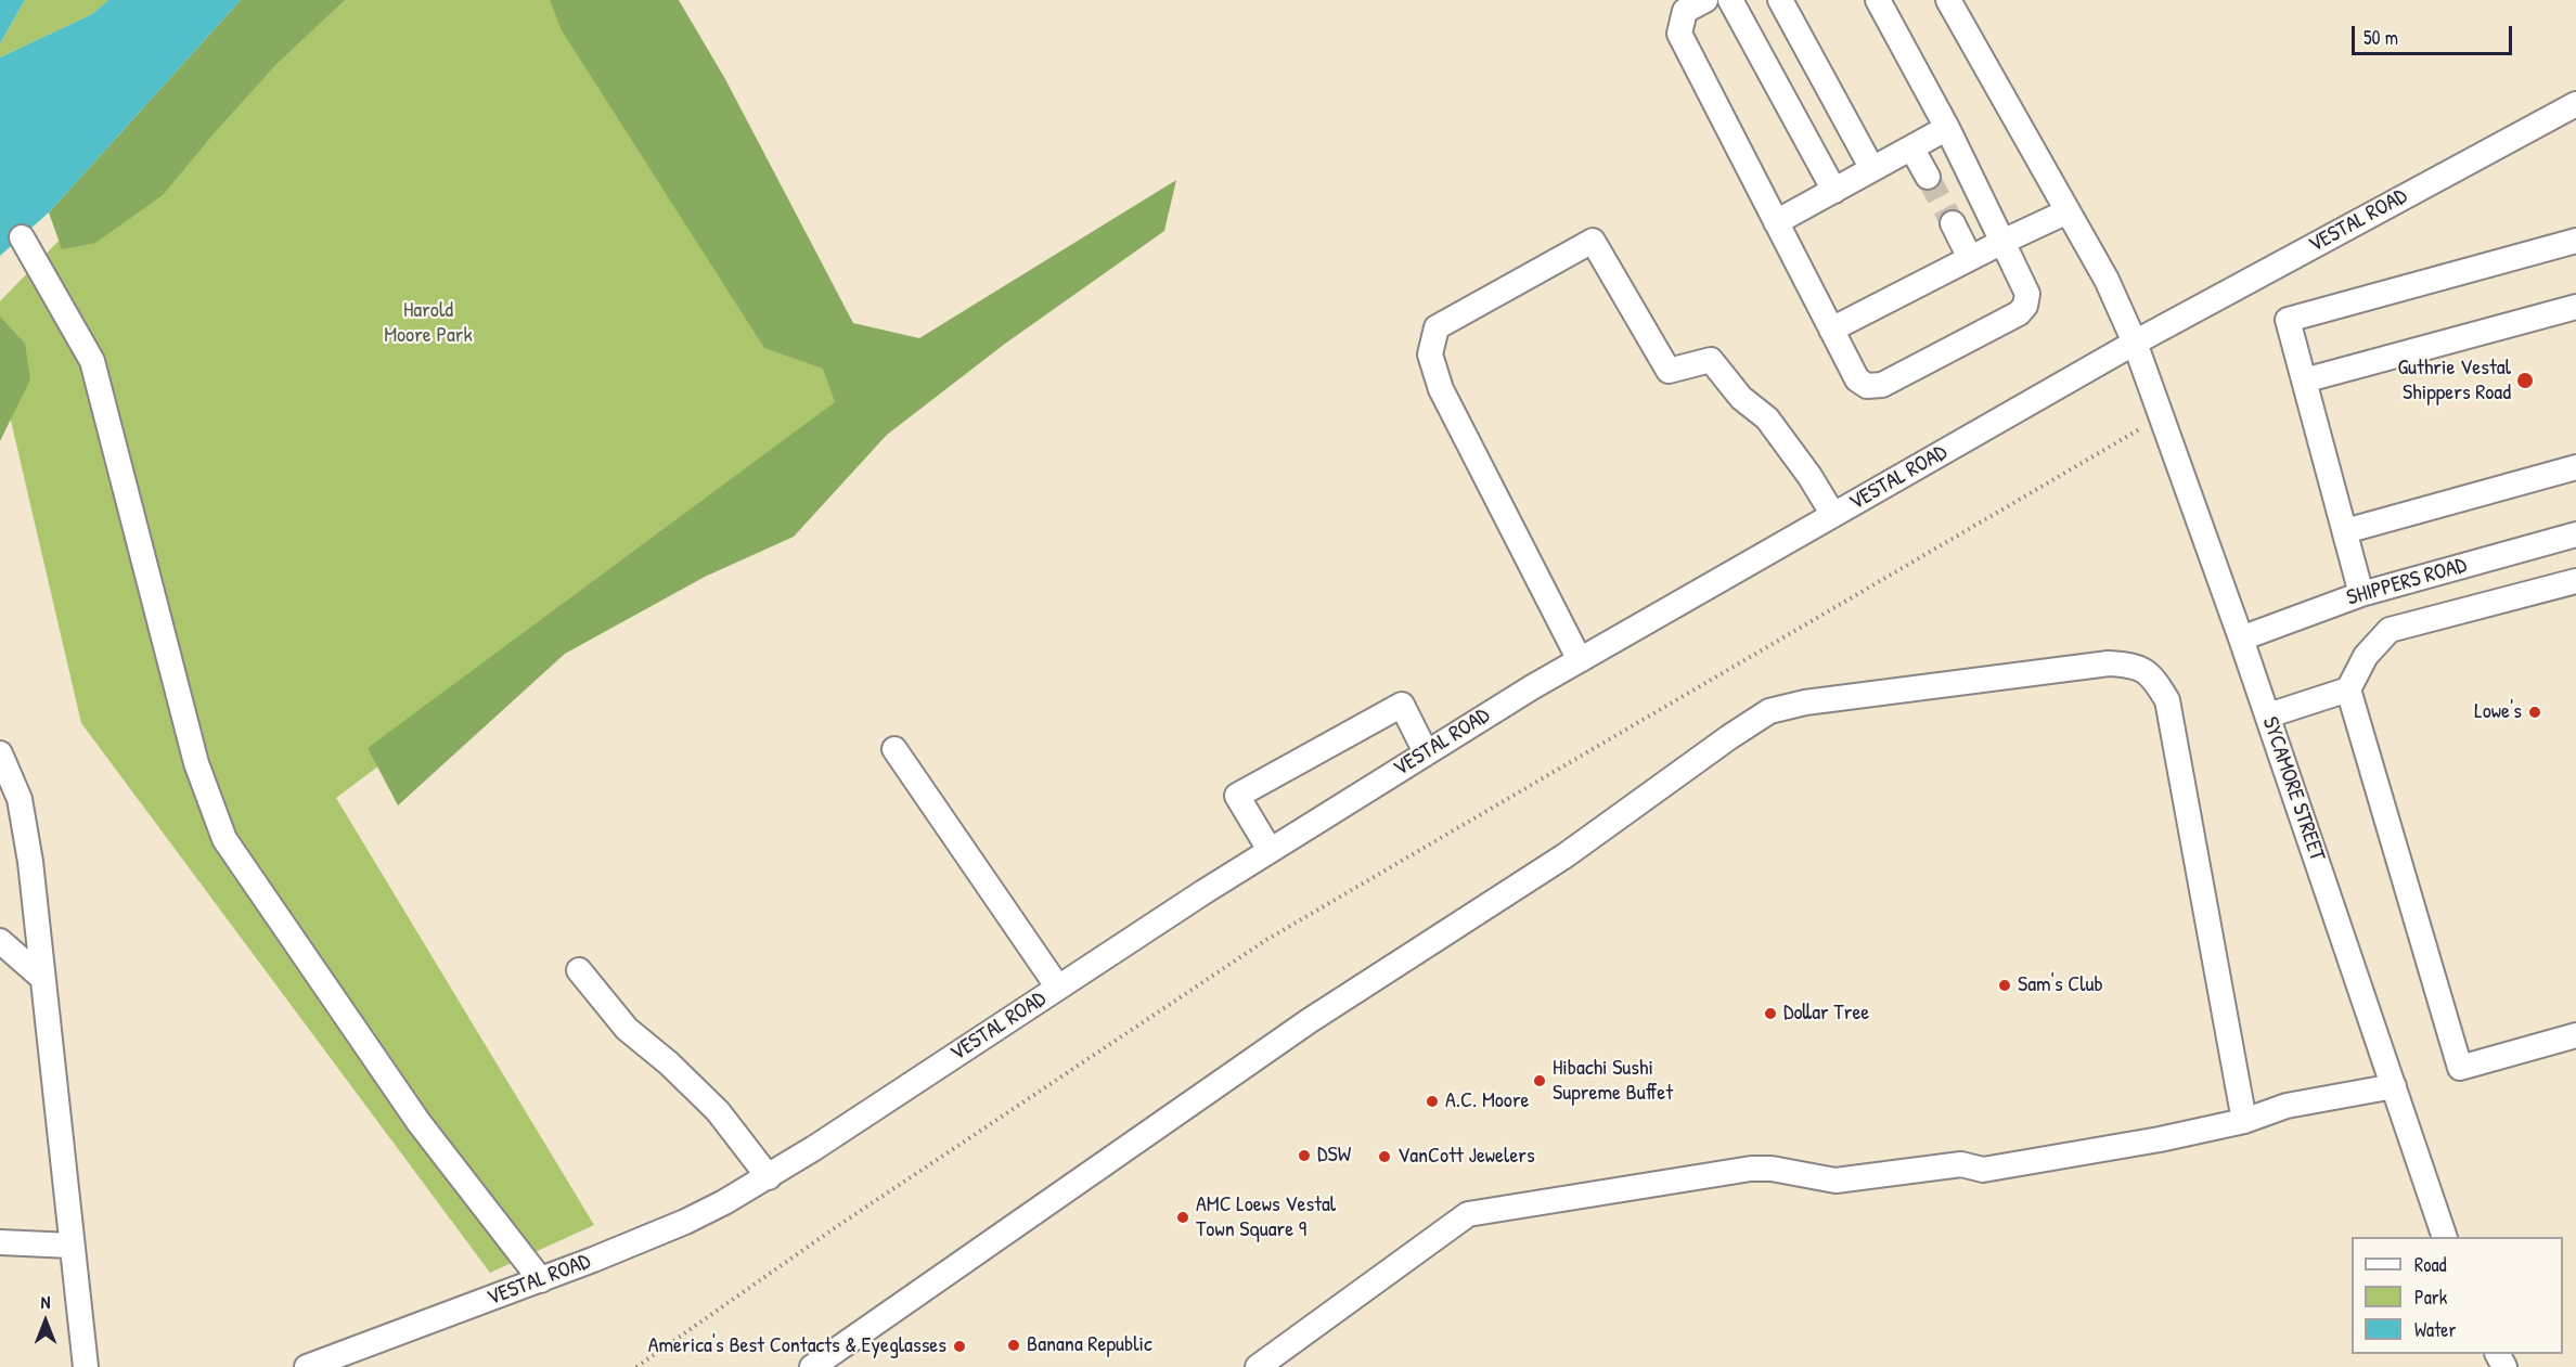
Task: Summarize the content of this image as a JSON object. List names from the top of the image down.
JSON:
{
  "streets": {
    "street": ["VESTAL ROAD", "SHIPPERS ROAD", "SYCAMORE STREET"]
  },
  "crossings": [
    ["VESTAL ROAD", "SYCAMORE STREET"],
    ["SHIPPERS ROAD", "SYCAMORE STREET"]
  ],
  "parks": ["Harold Moore Park"],
  "places": [
    "Guthrie Vestal Shippers Road",
    "Lowe's",
    "Sam's Club",
    "Dollar Tree",
    "Hibachi Sushi Supreme Buffet",
    "A.C. Moore",
    "DSW",
    "VanCott Jewelers",
    "AMC Loews Vestal Town Square 9",
    "Banana Republic",
    "America's Best Contacts & Eyeglasses"
  ],
  "legend": ["Road", "Park", "Water"],
  "scale_bar": "50 m",
  "north": "top"
}
